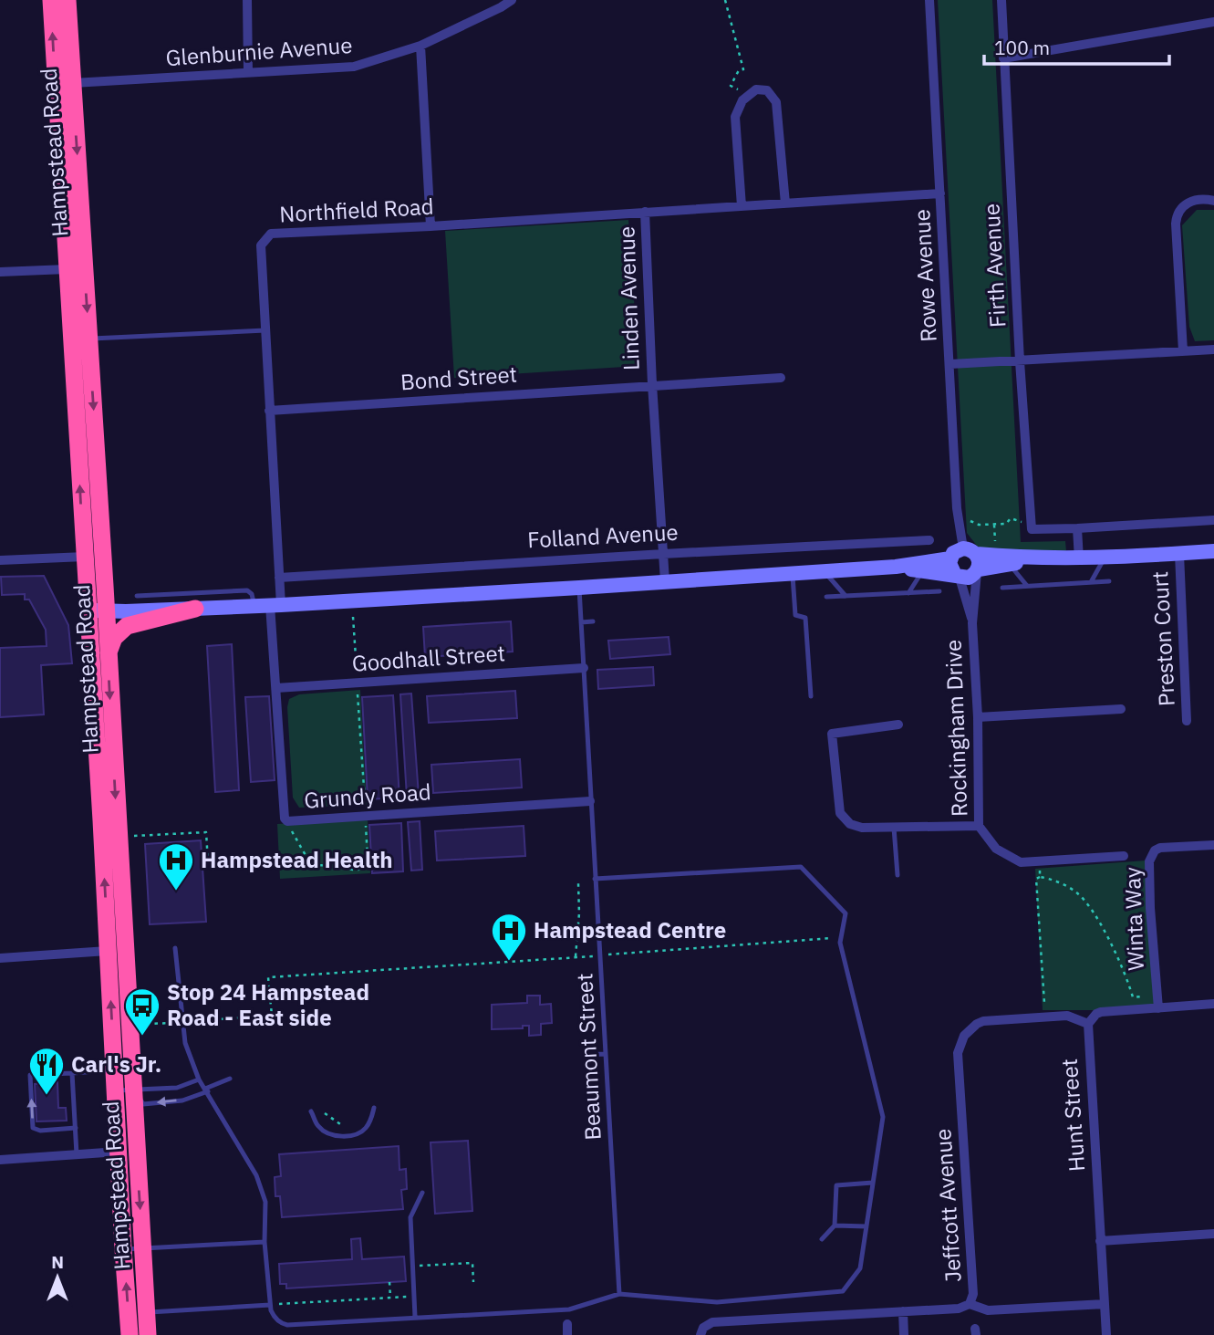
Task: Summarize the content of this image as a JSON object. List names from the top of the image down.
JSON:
{
  "streets": {
    "highway": ["Hampstead Road"],
    "street": [
      "Glenburnie Avenue",
      "Northfield Road",
      "Firth Avenue",
      "Rowe Avenue",
      "Linden Avenue",
      "Bond Street",
      "Folland Avenue",
      "Preston Court",
      "Goodhall Street",
      "Rockingham Drive",
      "Grundy Road",
      "Winta Way",
      "Hunt Street",
      "Jeffcott Avenue"
    ],
    "lane": ["Beaumont Street"]
  },
  "crossings": [
    ["Glenburnie Avenue", "Hampstead Road"],
    ["Northfield Road", "Rowe Avenue"],
    ["Northfield Road", "Linden Avenue"],
    ["Northfield Road", "Bond Street"],
    ["Northfield Road", "Folland Avenue"],
    ["Northfield Road", "Grundy Road"],
    ["Rowe Avenue", "Rockingham Drive"],
    ["Linden Avenue", "Bond Street"],
    ["Linden Avenue", "Folland Avenue"],
    ["Goodhall Street", "Grundy Road"],
    ["Goodhall Street", "Beaumont Street"],
    ["Grundy Road", "Beaumont Street"],
    ["Hunt Street", "Jeffcott Avenue"]
  ],
  "places": {
    "hospital": ["Hampstead Health", "Hampstead Centre"],
    "bus stop": ["Stop 24 Hampstead Road - East side"],
    "restaurant": ["Carl's Jr."]
  },
  "scale_bar": "100 m",
  "north": "top"
}
